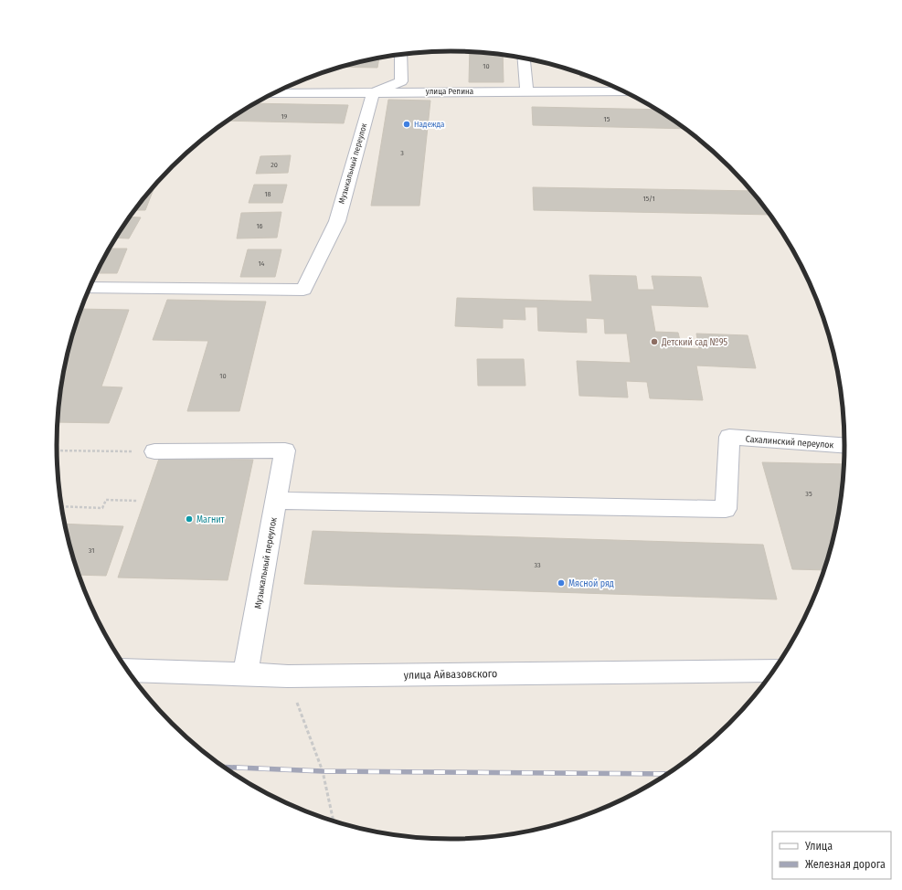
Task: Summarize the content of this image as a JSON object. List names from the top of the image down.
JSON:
{
  "streets": {
    "street": [
      "улица Репина",
      "Музыкальный переулок",
      "Сахалинский переулок",
      "улица Айвазовского"
    ]
  },
  "crossings": [
    ["улица Репина", "Музыкальный переулок"],
    ["Музыкальный переулок", "Сахалинский переулок"],
    ["Музыкальный переулок", "улица Айвазовского"]
  ],
  "places": [
    "Надежда",
    "Детский сад №95",
    "Магнит",
    "Мясной ряд"
  ],
  "house_numbers": [
    "10",
    "19",
    "15",
    "3",
    "20",
    "18",
    "15/1",
    "16",
    "14",
    "10",
    "35",
    "31",
    "33"
  ],
  "legend": ["Улица", "Железная дорога"]
}
